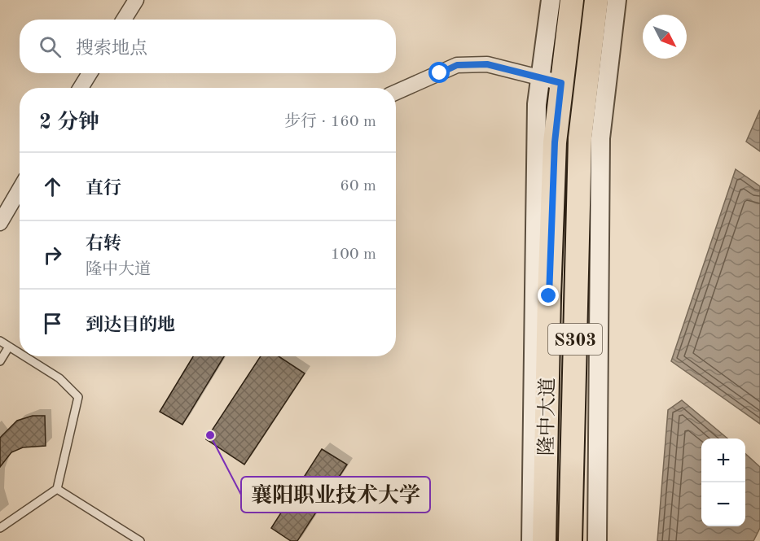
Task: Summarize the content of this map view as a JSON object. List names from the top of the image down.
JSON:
{
  "streets": {
    "main road": ["S303", "隆中大道"]
  },
  "places": ["襄阳职业技术大学"],
  "north": "bottom right",
  "page": {
    "search": "搜索地点",
    "heading": ["2 分钟", "步行 · 160 m"],
    "list": [
      ["直行", "60 m"],
      ["右转", "隆中大道", "100 m"],
      "到达目的地"
    ],
    "map_buttons": ["+", "−"]
  }
}
